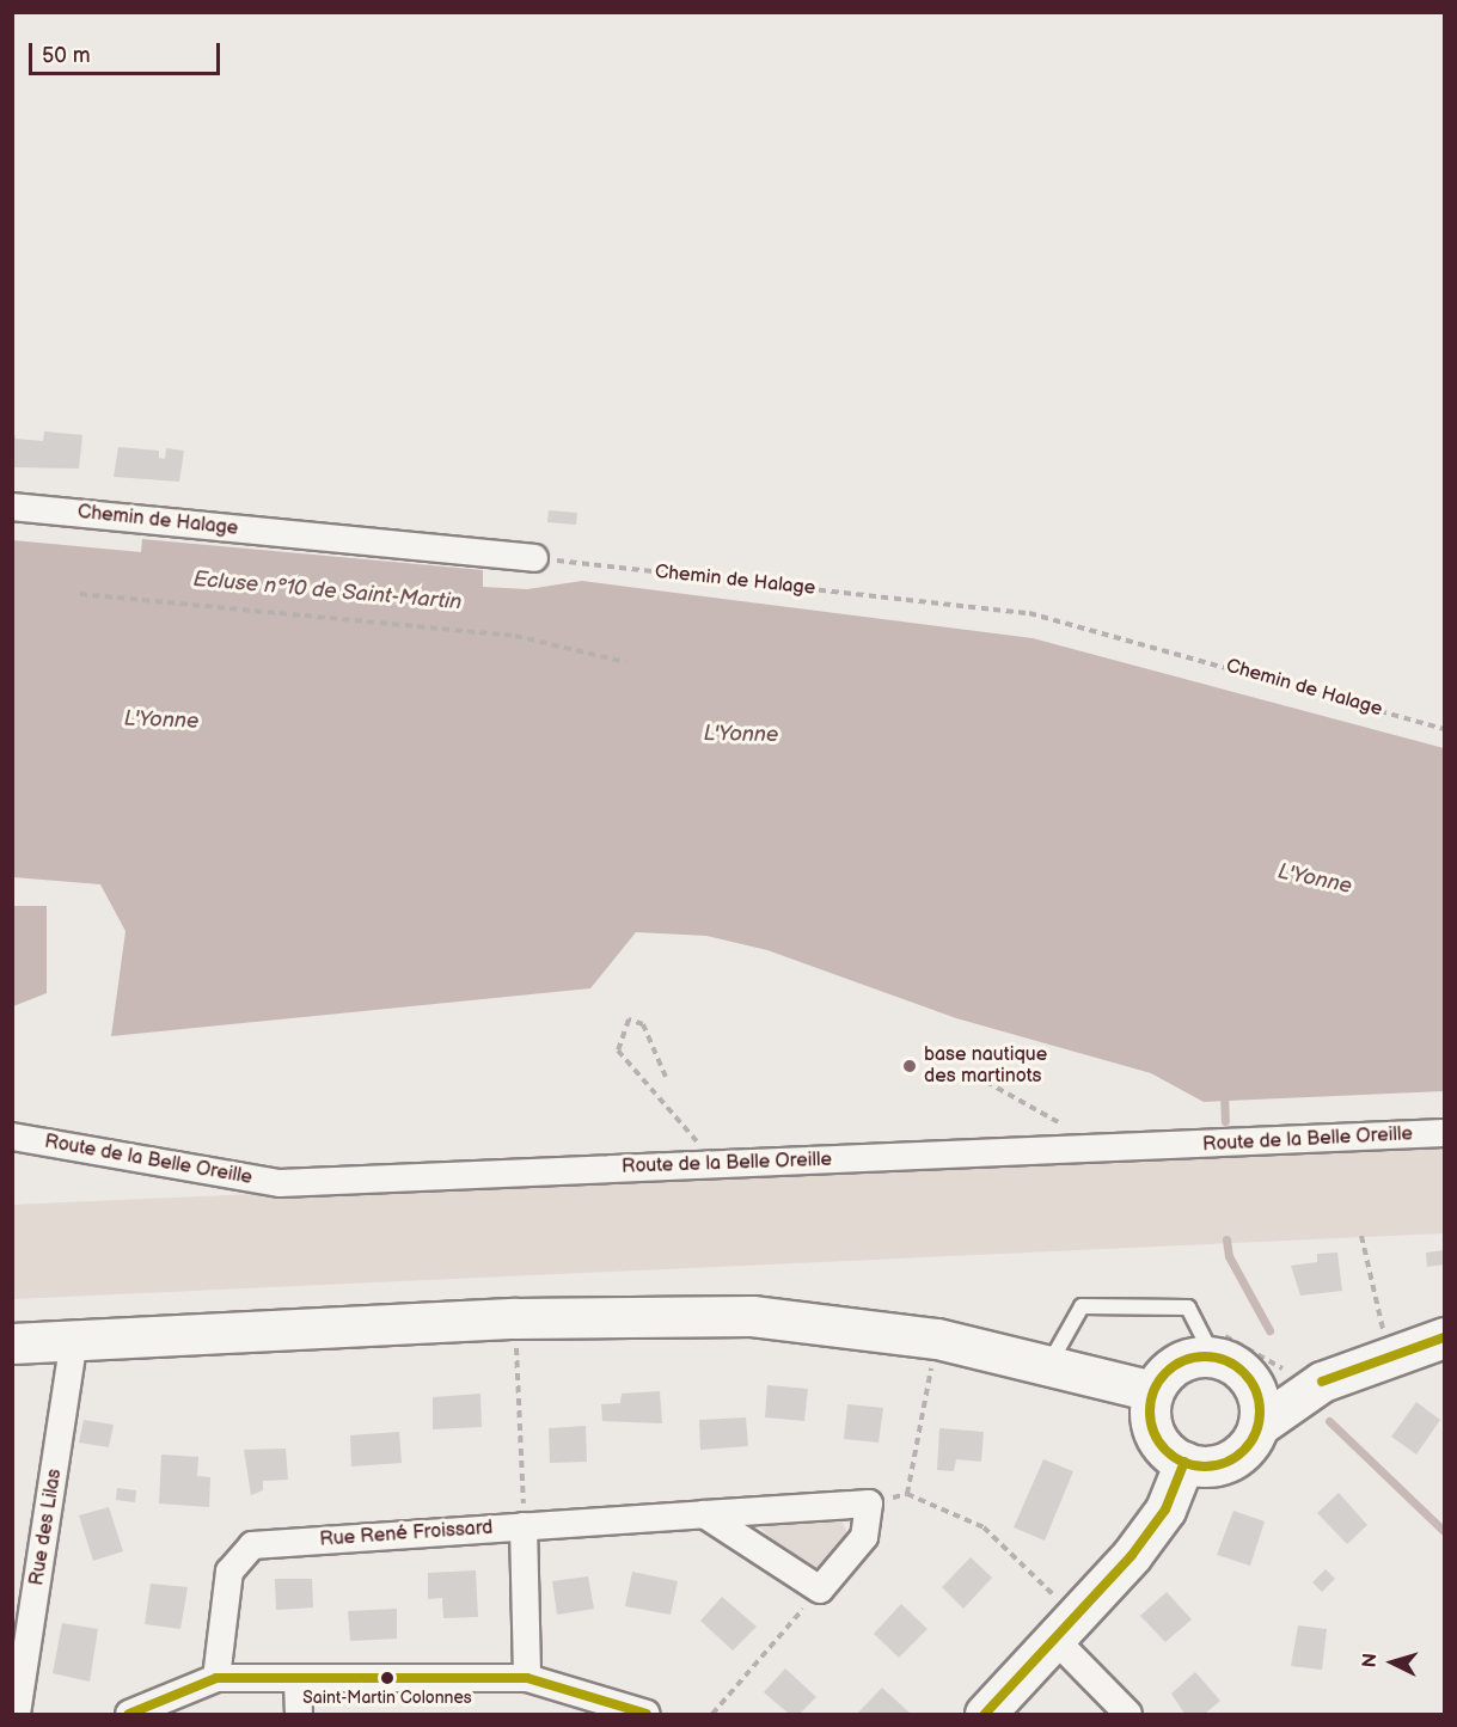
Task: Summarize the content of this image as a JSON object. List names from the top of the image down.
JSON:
{
  "streets": {
    "street": [
      "Chemin de Halage",
      "Route de la Belle Oreille",
      "Rue des Lilas",
      "Rue René Froissard"
    ]
  },
  "water": ["Ecluse n°10 de Saint-Martin", "L'Yonne"],
  "places": ["base nautique des martinots", "Saint-Martin Colonnes"],
  "scale_bar": "50 m",
  "north": "left"
}
